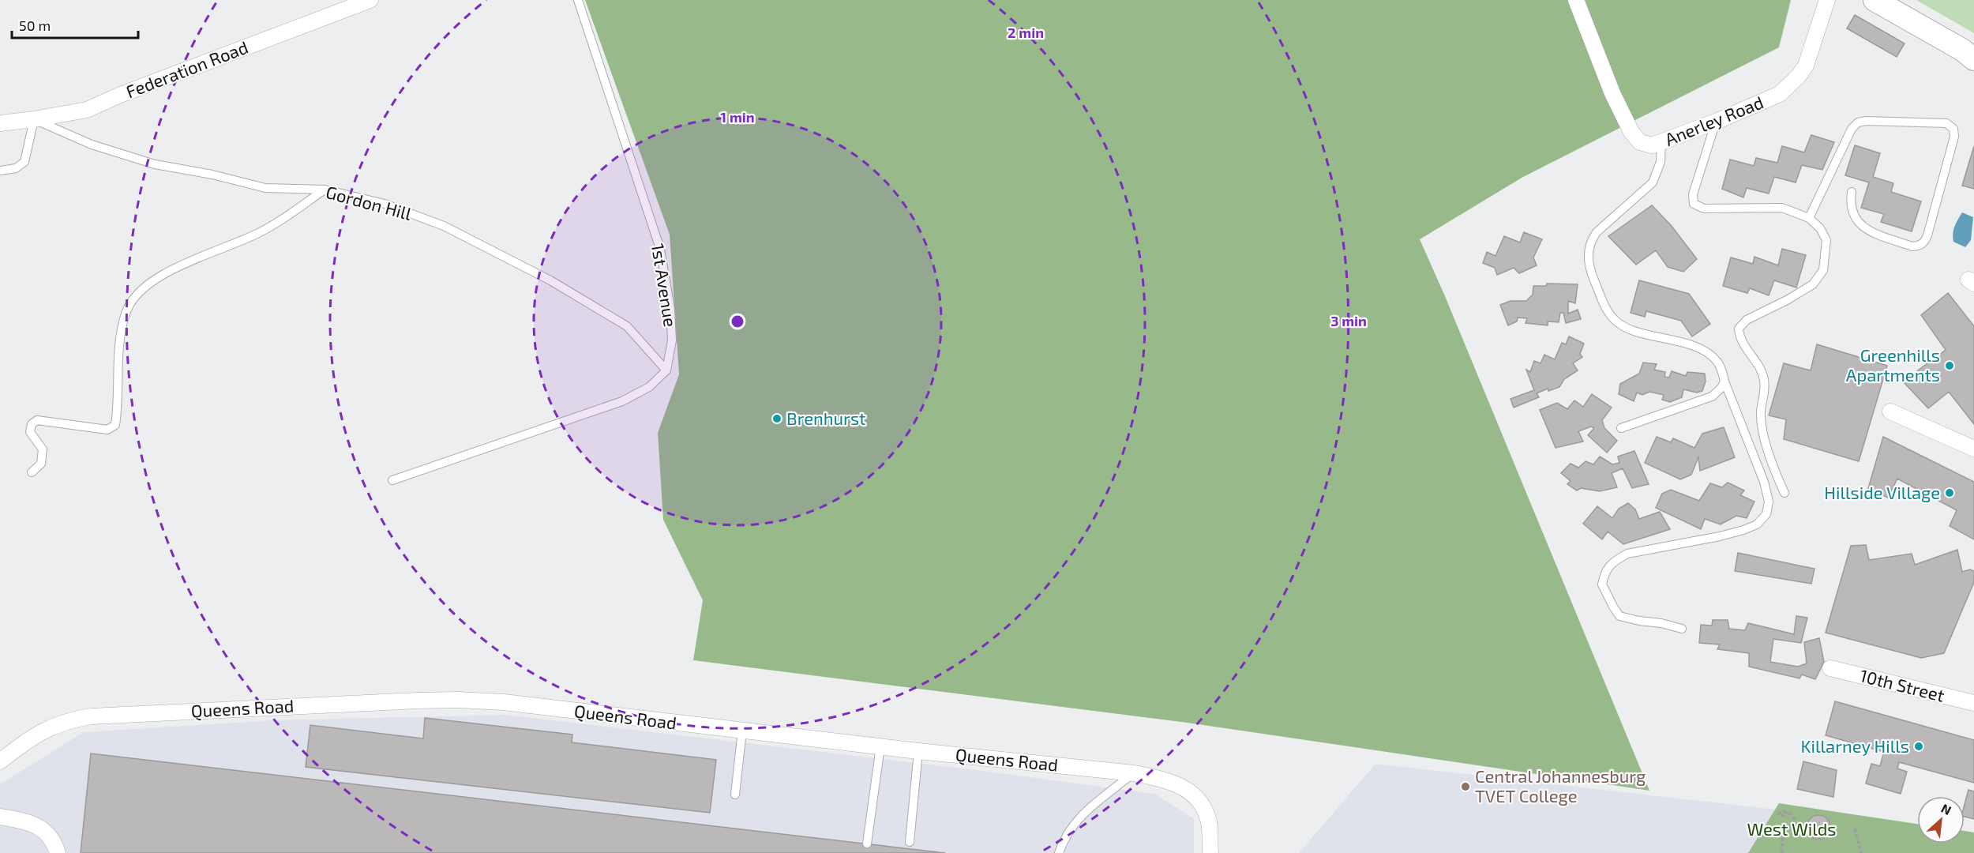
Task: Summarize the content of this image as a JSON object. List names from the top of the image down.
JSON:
{
  "streets": {
    "street": [
      "Federation Road",
      "Anerley Road",
      "10th Street",
      "Queens Road"
    ],
    "lane": ["Gordon Hill", "1st Avenue"]
  },
  "crossings": [
    ["Federation Road", "Gordon Hill"],
    ["Gordon Hill", "1st Avenue"]
  ],
  "parks": ["West Wilds"],
  "places": [
    "Greenhills Apartments",
    "Brenhurst",
    "Hillside Village",
    "Killarney Hills",
    "Central Johannesburg TVET College"
  ],
  "scale_bar": "50 m",
  "north": "top right",
  "rings": ["2 min", "1 min", "3 min"]
}
